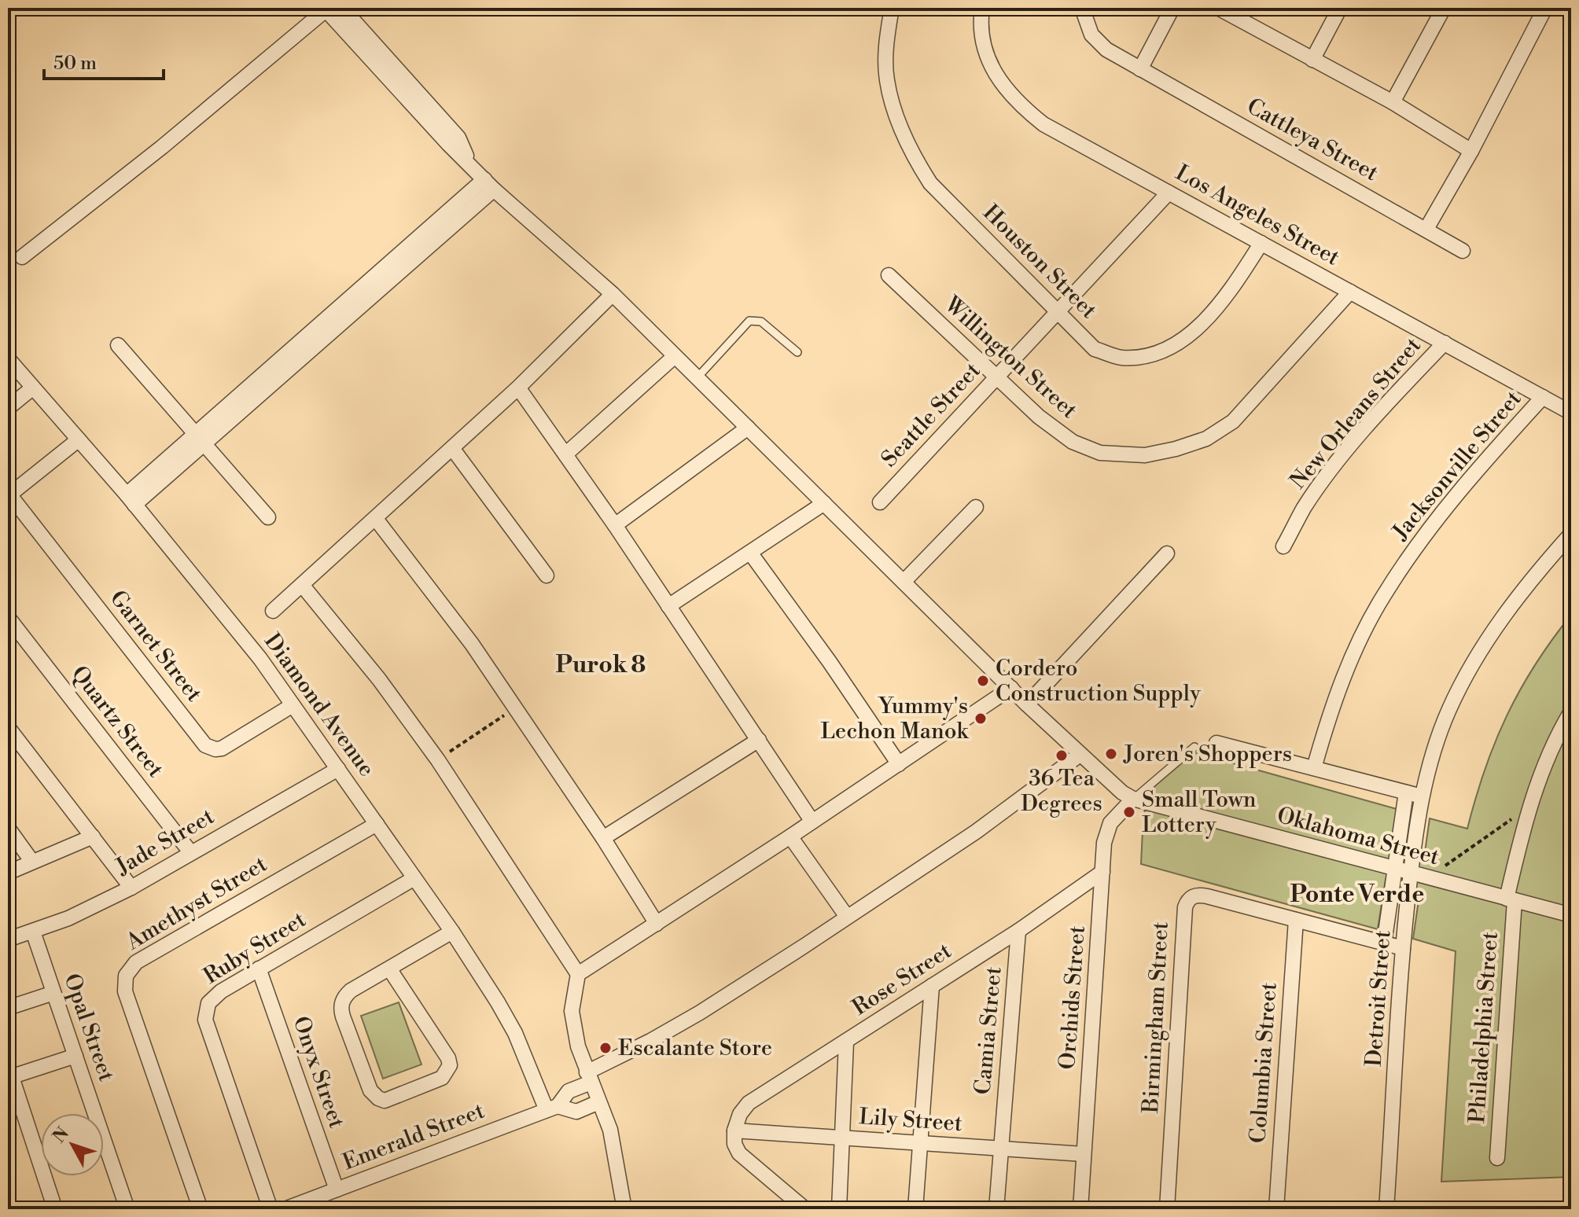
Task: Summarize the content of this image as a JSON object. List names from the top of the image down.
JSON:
{
  "streets": {
    "street": [
      "Cattleya Street",
      "Los Angeles Street",
      "Houston Street",
      "Willington Street",
      "New Orleans Street",
      "Seattle Street",
      "Jacksonville Street",
      "Garnet Street",
      "Diamond Avenue",
      "Quartz Street",
      "Oklahoma Street",
      "Jade Street",
      "Amethyst Street",
      "Ruby Street",
      "Rose Street",
      "Orchids Street",
      "Detroit Street",
      "Birmingham Street",
      "Opal Street",
      "Philadelphia Street",
      "Camia Street",
      "Columbia Street",
      "Onyx Street",
      "Lily Street",
      "Emerald Street"
    ]
  },
  "crossings": [
    ["Los Angeles Street", "Houston Street"],
    ["Los Angeles Street", "Willington Street"],
    ["Los Angeles Street", "New Orleans Street"],
    ["Los Angeles Street", "Seattle Street"],
    ["Los Angeles Street", "Jacksonville Street"],
    ["Houston Street", "Seattle Street"],
    ["Willington Street", "Seattle Street"],
    ["Garnet Street", "Diamond Avenue"],
    ["Diamond Avenue", "Jade Street"],
    ["Diamond Avenue", "Amethyst Street"],
    ["Diamond Avenue", "Ruby Street"],
    ["Diamond Avenue", "Emerald Street"],
    ["Quartz Street", "Jade Street"],
    ["Oklahoma Street", "Orchids Street"],
    ["Oklahoma Street", "Detroit Street"],
    ["Oklahoma Street", "Philadelphia Street"],
    ["Jade Street", "Opal Street"],
    ["Ruby Street", "Onyx Street"],
    ["Rose Street", "Orchids Street"],
    ["Rose Street", "Camia Street"],
    ["Rose Street", "Lily Street"],
    ["Orchids Street", "Lily Street"],
    ["Detroit Street", "Birmingham Street"],
    ["Birmingham Street", "Columbia Street"],
    ["Camia Street", "Lily Street"],
    ["Onyx Street", "Emerald Street"]
  ],
  "districts": ["Purok 8", "Ponte Verde"],
  "places": [
    "Cordero Construction Supply",
    "Yummy's Lechon Manok",
    "Joren's Shoppers",
    "36 Tea Degrees",
    "Small Town Lottery",
    "Escalante Store"
  ],
  "scale_bar": "50 m",
  "north": "top left"
}
